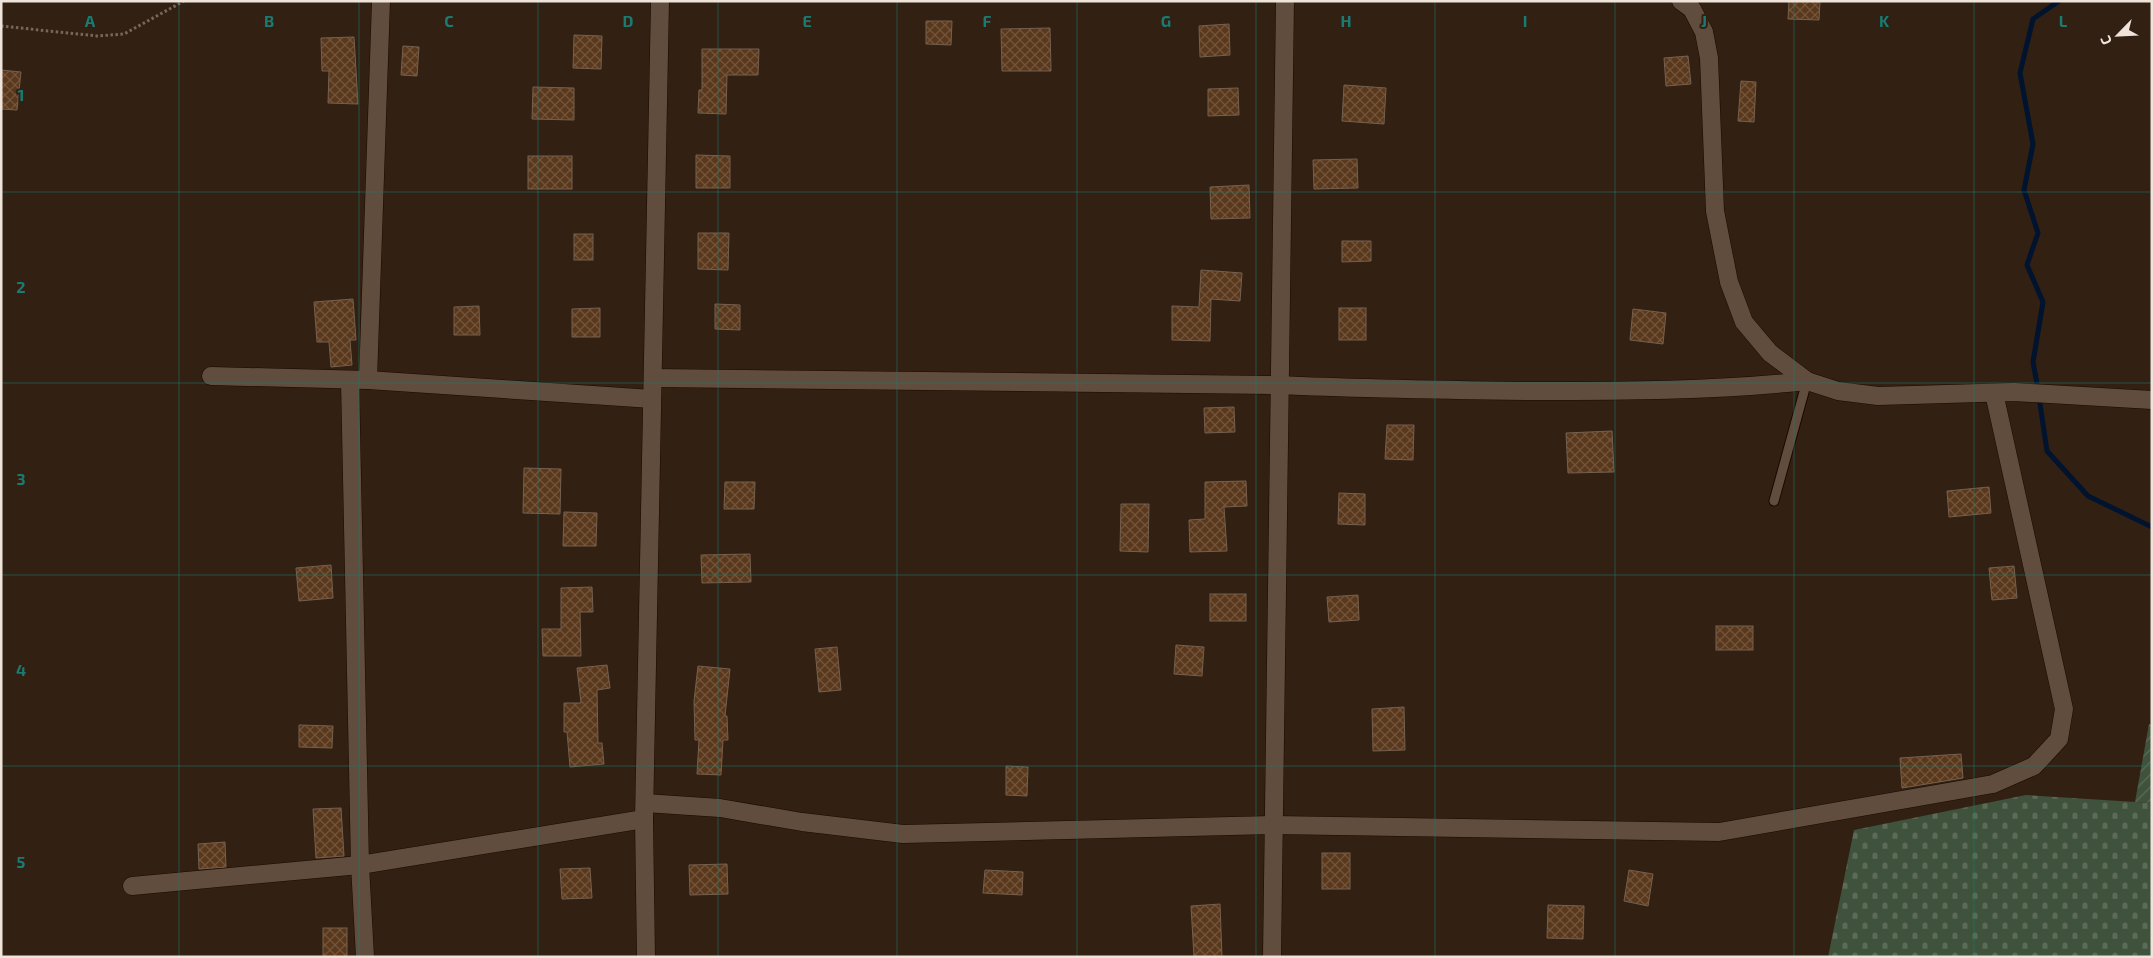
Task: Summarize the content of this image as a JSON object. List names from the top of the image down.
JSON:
{
  "north": "bottom left",
  "grid": {
    "columns": [
      "A",
      "B",
      "C",
      "D",
      "E",
      "F",
      "G",
      "H",
      "I",
      "J",
      "K",
      "L"
    ],
    "rows": [
      "1",
      "2",
      "3",
      "4",
      "5"
    ]
  }
}
